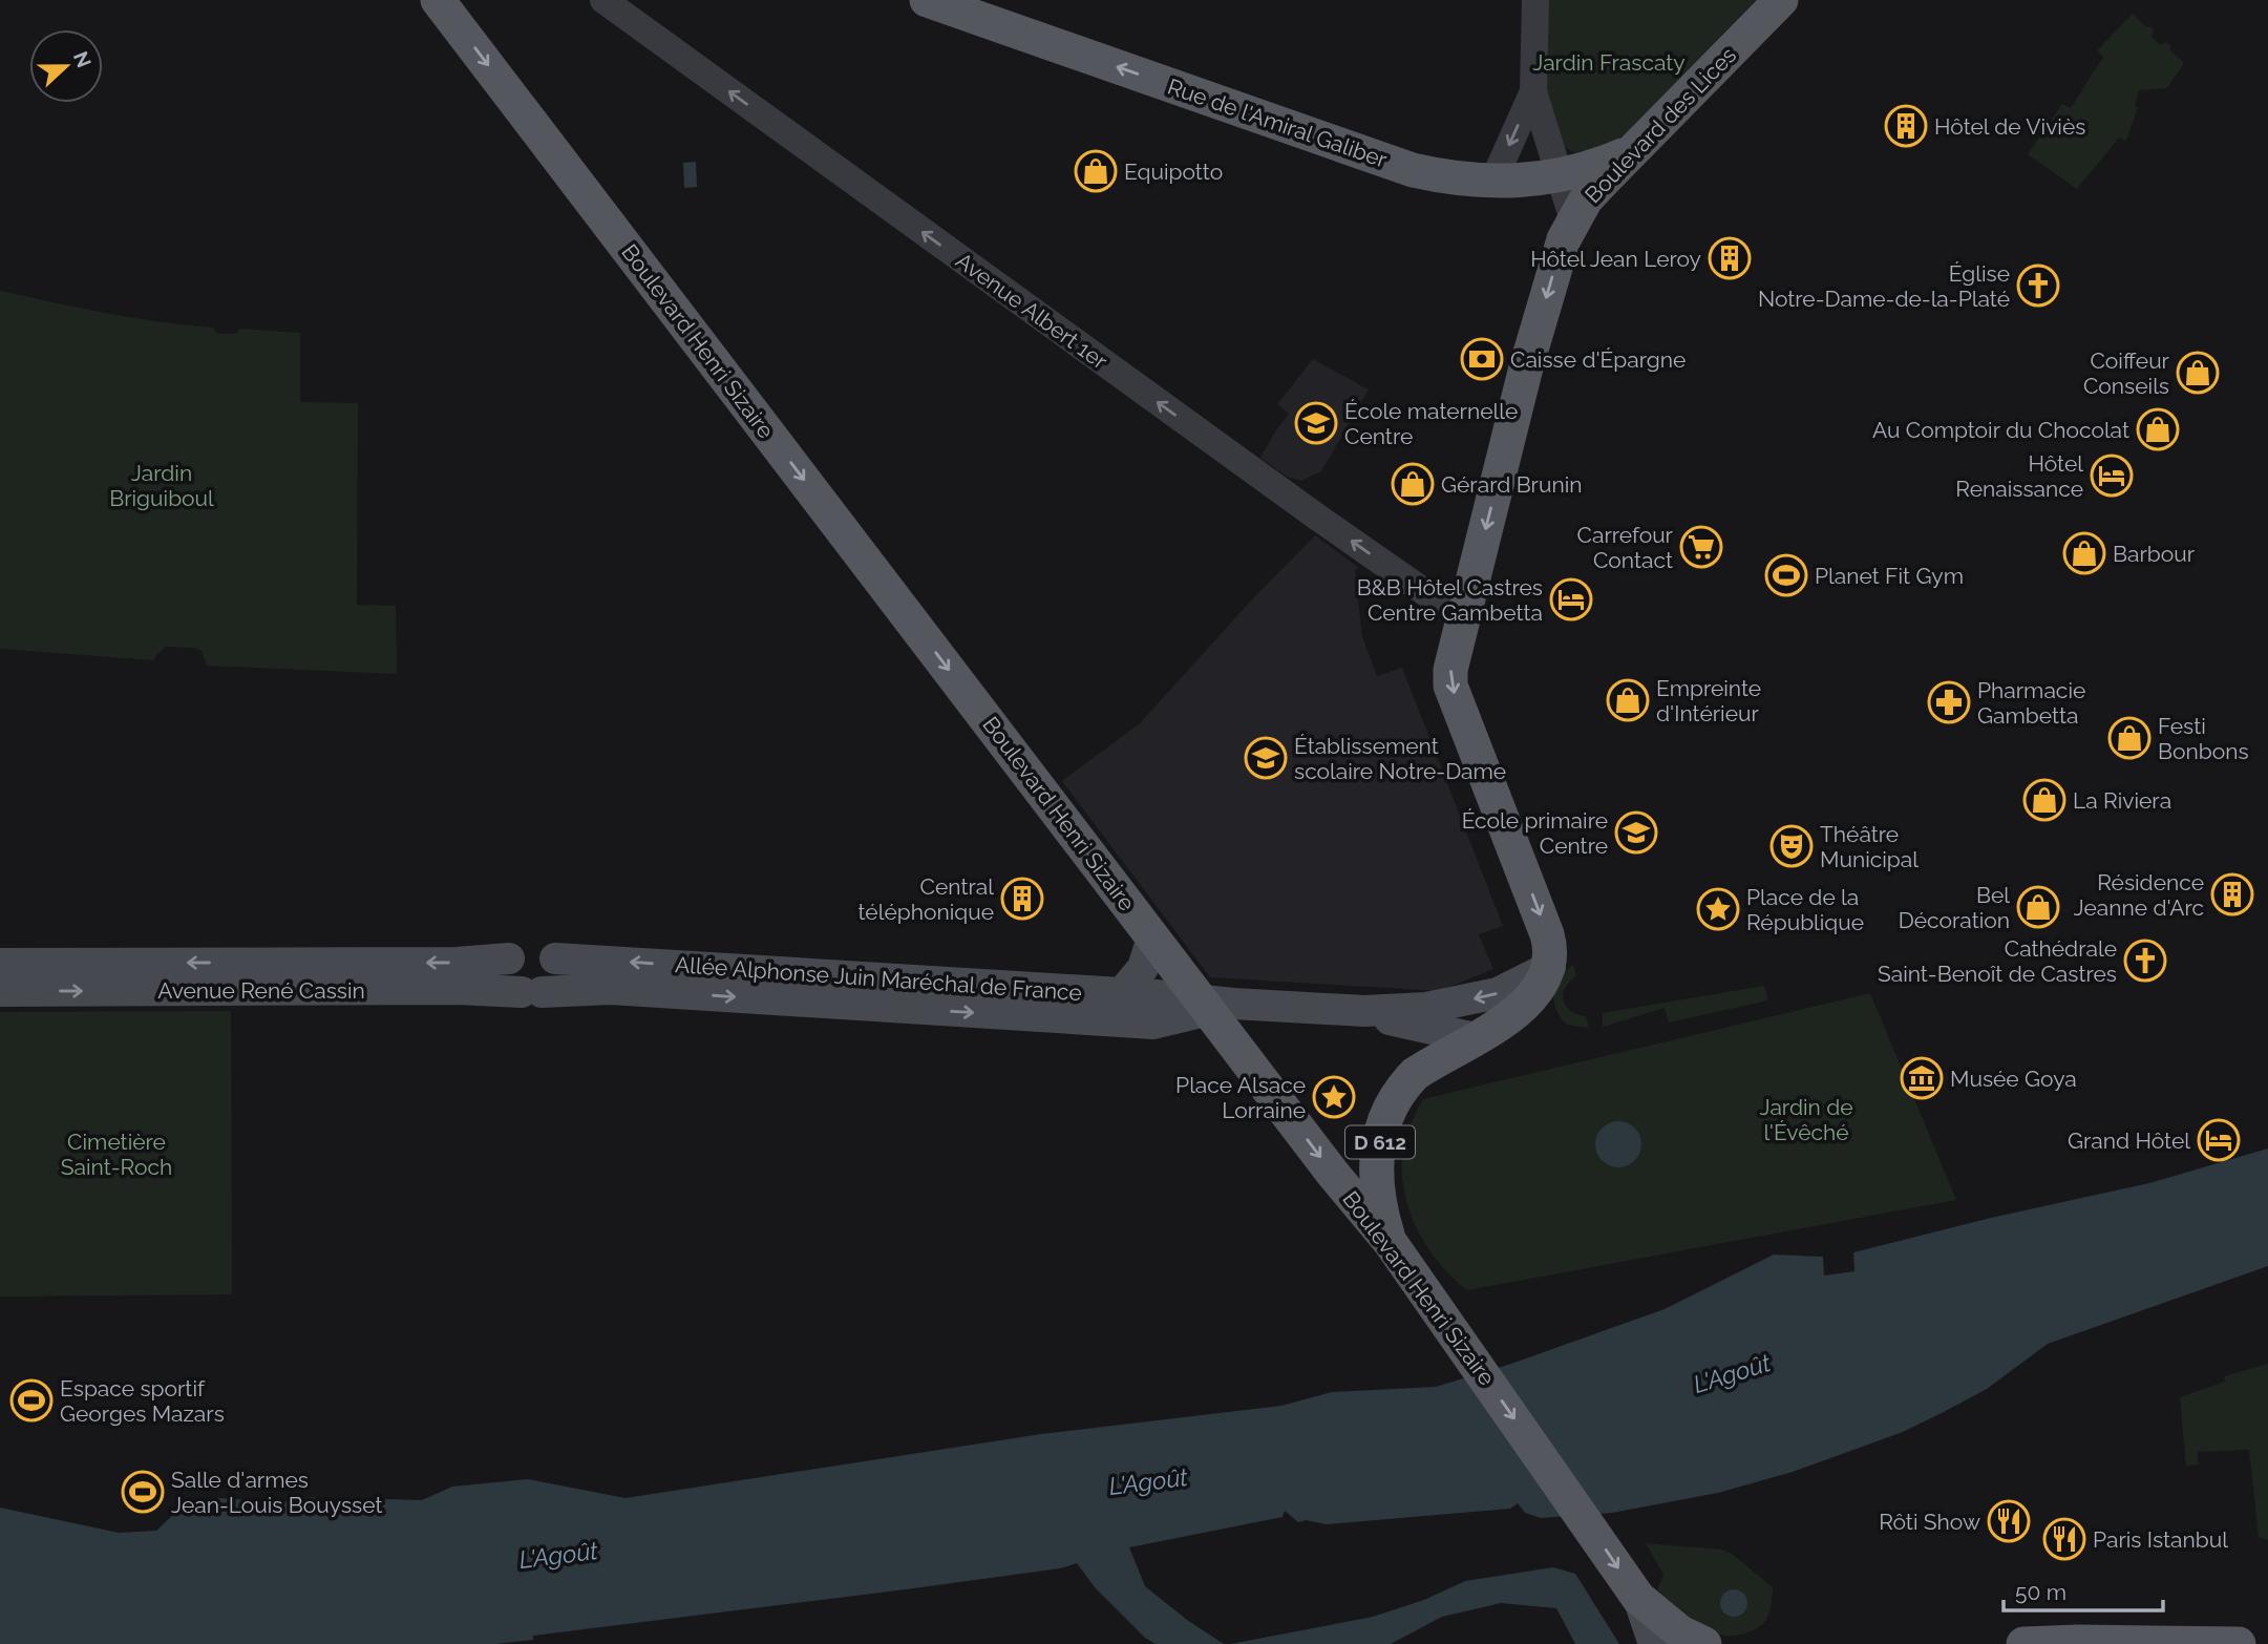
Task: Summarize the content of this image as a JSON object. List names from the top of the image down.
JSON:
{
  "streets": {
    "main road": [
      "Rue de l'Amiral Galiber",
      "Boulevard des Lices",
      "Boulevard Henri Sizaire",
      "Allée Alphonse Juin Maréchal de France",
      "Avenue René Cassin",
      "D 612"
    ],
    "street": ["Avenue Albert 1er"]
  },
  "crossings": [
    ["Rue de l'Amiral Galiber", "Boulevard des Lices"],
    ["Boulevard des Lices", "Avenue Albert 1er"],
    ["Boulevard des Lices", "D 612"],
    ["Boulevard Henri Sizaire", "Allée Alphonse Juin Maréchal de France"],
    ["Boulevard Henri Sizaire", "D 612"],
    ["Allée Alphonse Juin Maréchal de France", "Avenue René Cassin"]
  ],
  "one_way": [
    "Rue de l'Amiral Galiber",
    "Boulevard des Lices",
    "Avenue Albert 1er",
    "Boulevard Henri Sizaire"
  ],
  "water": ["L'Agoût"],
  "parks": [
    "Jardin Frascaty",
    "Jardin Briguiboul",
    "Jardin de l'Évêché",
    "Cimetière Saint-Roch"
  ],
  "places": {
    "building": [
      "Hôtel de Viviès",
      "Hôtel Jean Leroy",
      "Résidence Jeanne d'Arc",
      "Central téléphonique"
    ],
    "shop": [
      "Equipotto",
      "Coiffeur Conseils",
      "Au Comptoir du Chocolat",
      "Gérard Brunin",
      "Barbour",
      "Empreinte d'Intérieur",
      "Festi Bonbons",
      "La Riviera",
      "Bel Décoration"
    ],
    "church": ["Église Notre-Dame-de-la-Platé", "Cathédrale Saint-Benoît de Castres"],
    "bank": ["Caisse d'Épargne"],
    "school or university": ["École maternelle Centre", "Établissement scolaire Notre-Dame", "École primaire Centre"],
    "hotel": ["Hôtel Renaissance", "B&B Hôtel Castres Centre Gambetta", "Grand Hôtel"],
    "supermarket": ["Carrefour Contact"],
    "sports": ["Planet Fit Gym", "Espace sportif Georges Mazars", "Salle d'armes Jean-Louis Bouysset"],
    "pharmacy": ["Pharmacie Gambetta"],
    "theatre": ["Théâtre Municipal"],
    "place": ["Place de la République", "Place Alsace Lorraine"],
    "museum": ["Musée Goya"],
    "restaurant": ["Rôti Show", "Paris Istanbul"]
  },
  "scale_bar": "50 m",
  "north": "right"
}
